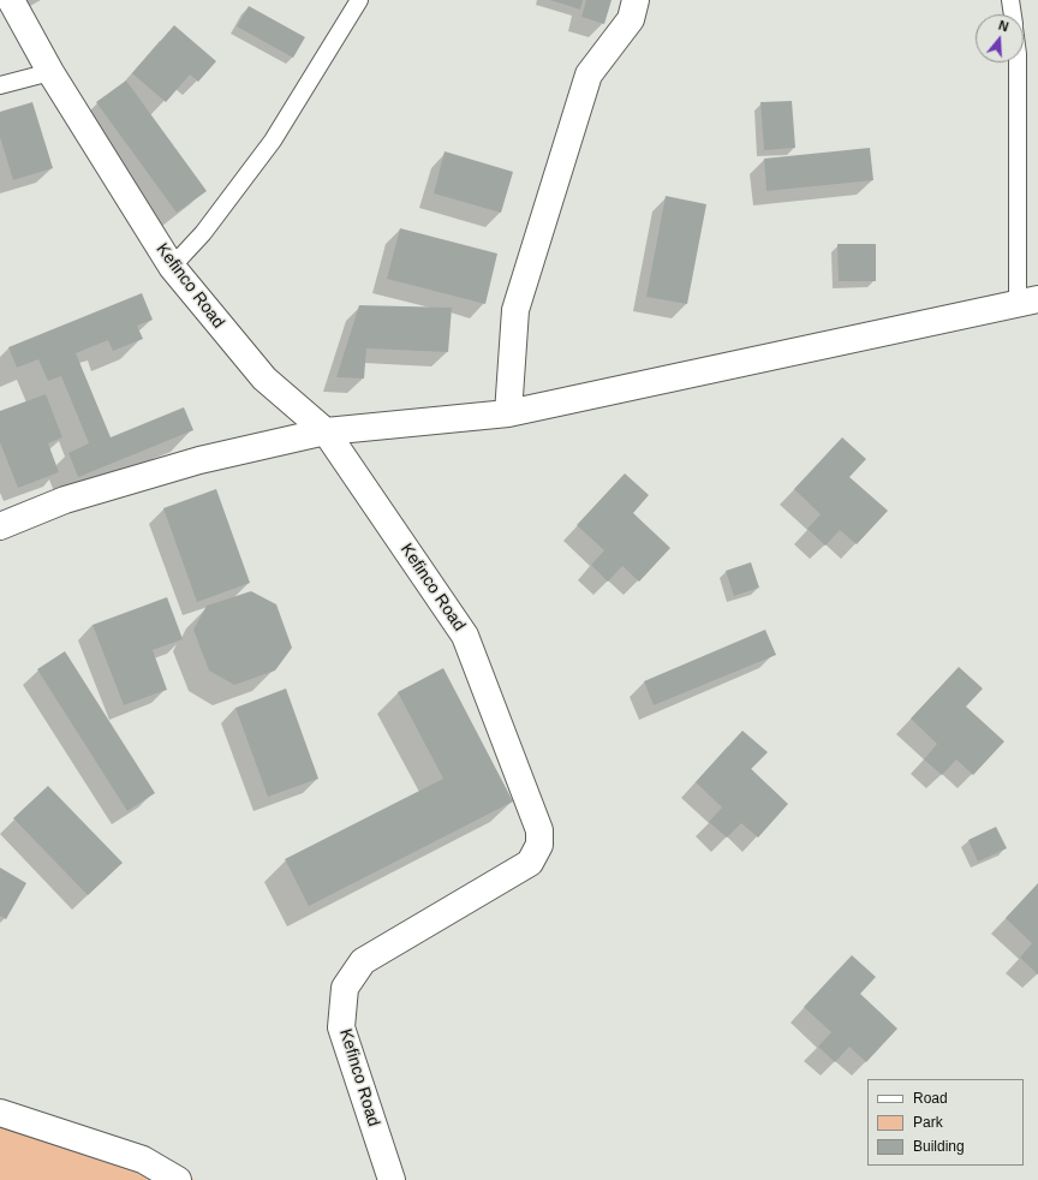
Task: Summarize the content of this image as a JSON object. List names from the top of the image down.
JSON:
{
  "streets": {
    "street": ["Kefinco Road"]
  },
  "legend": ["Road", "Park", "Building"],
  "north": "top"
}
